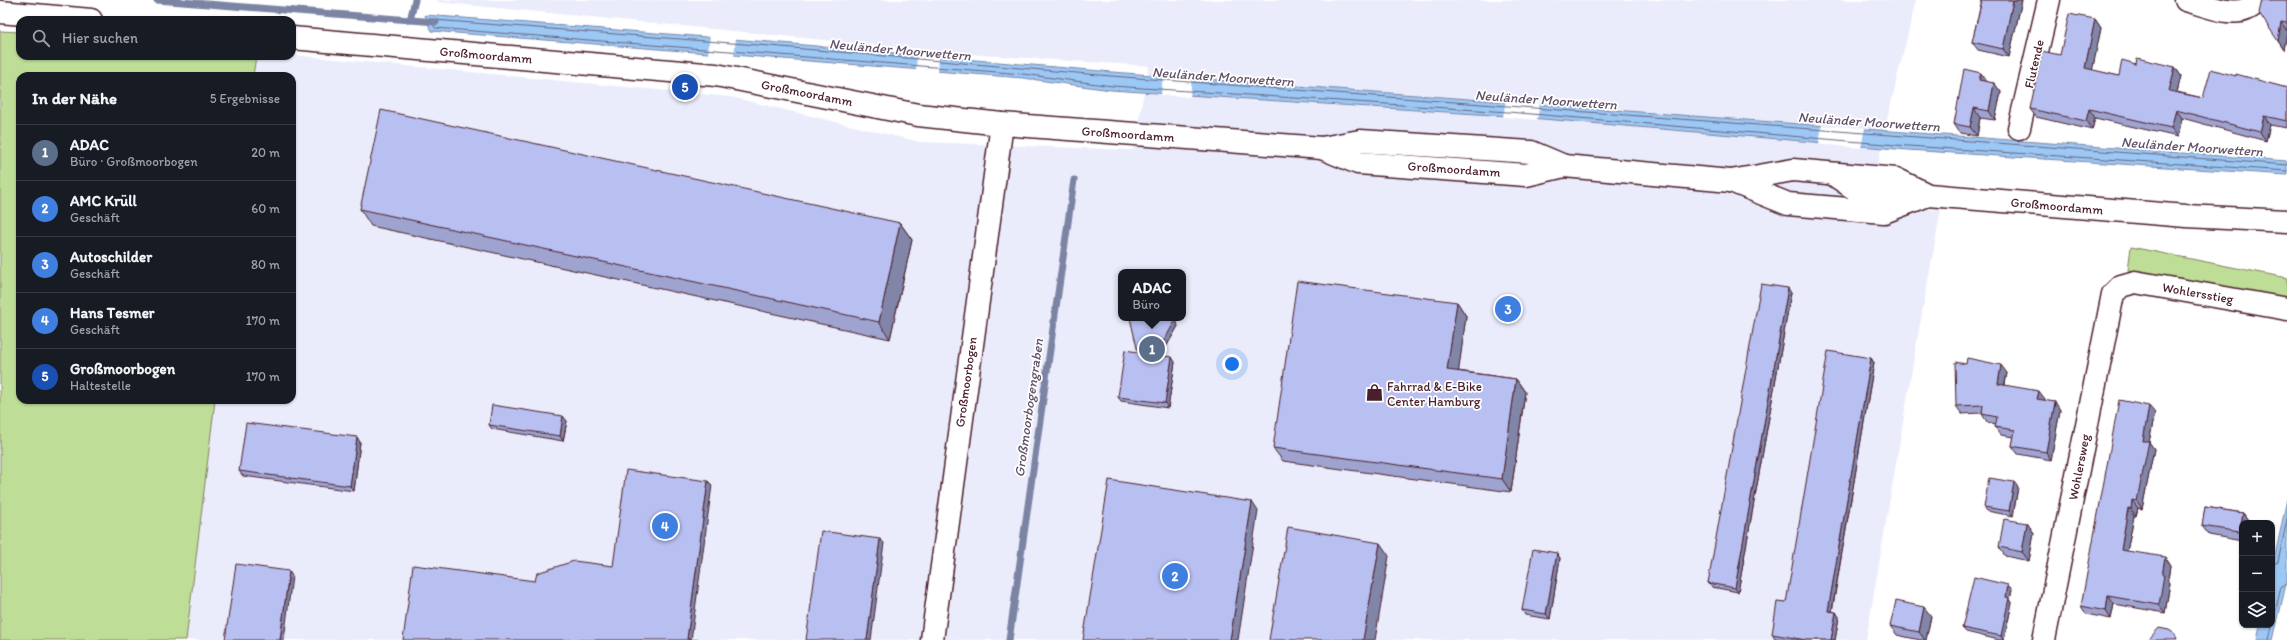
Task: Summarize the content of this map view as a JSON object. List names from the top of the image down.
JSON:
{
  "streets": {
    "main road": [
      "Großmoordamm",
      "Flutende",
      "Wohlersstieg",
      "Großmoorbogen",
      "Wohlersweg"
    ]
  },
  "crossings": [
    ["Großmoordamm", "Großmoorbogen"],
    ["Wohlersstieg", "Wohlersweg"]
  ],
  "water": ["Neuländer Moorwettern", "Großmoorbogengraben"],
  "places": {
    "shop": ["Fahrrad & E-Bike Center Hamburg"]
  },
  "page": {
    "search": "Hier suchen",
    "pins": [
      "5",
      "3",
      "1",
      "4",
      "2"
    ],
    "heading": ["In der Nähe", "5 Ergebnisse"],
    "list": [
      {
        "mark": "1",
        "name": "ADAC",
        "note": "Büro · Großmoorbogen",
        "value": "20 m"
      },
      {
        "mark": "2",
        "name": "AMC Krüll",
        "note": "Geschäft",
        "value": "60 m"
      },
      {
        "mark": "3",
        "name": "Autoschilder",
        "note": "Geschäft",
        "value": "80 m"
      },
      {
        "mark": "4",
        "name": "Hans Tesmer",
        "note": "Geschäft",
        "value": "170 m"
      },
      {
        "mark": "5",
        "name": "Großmoorbogen",
        "note": "Haltestelle",
        "value": "170 m"
      }
    ],
    "popup": ["ADAC", "Büro"],
    "map_buttons": ["+", "−"]
  }
}
